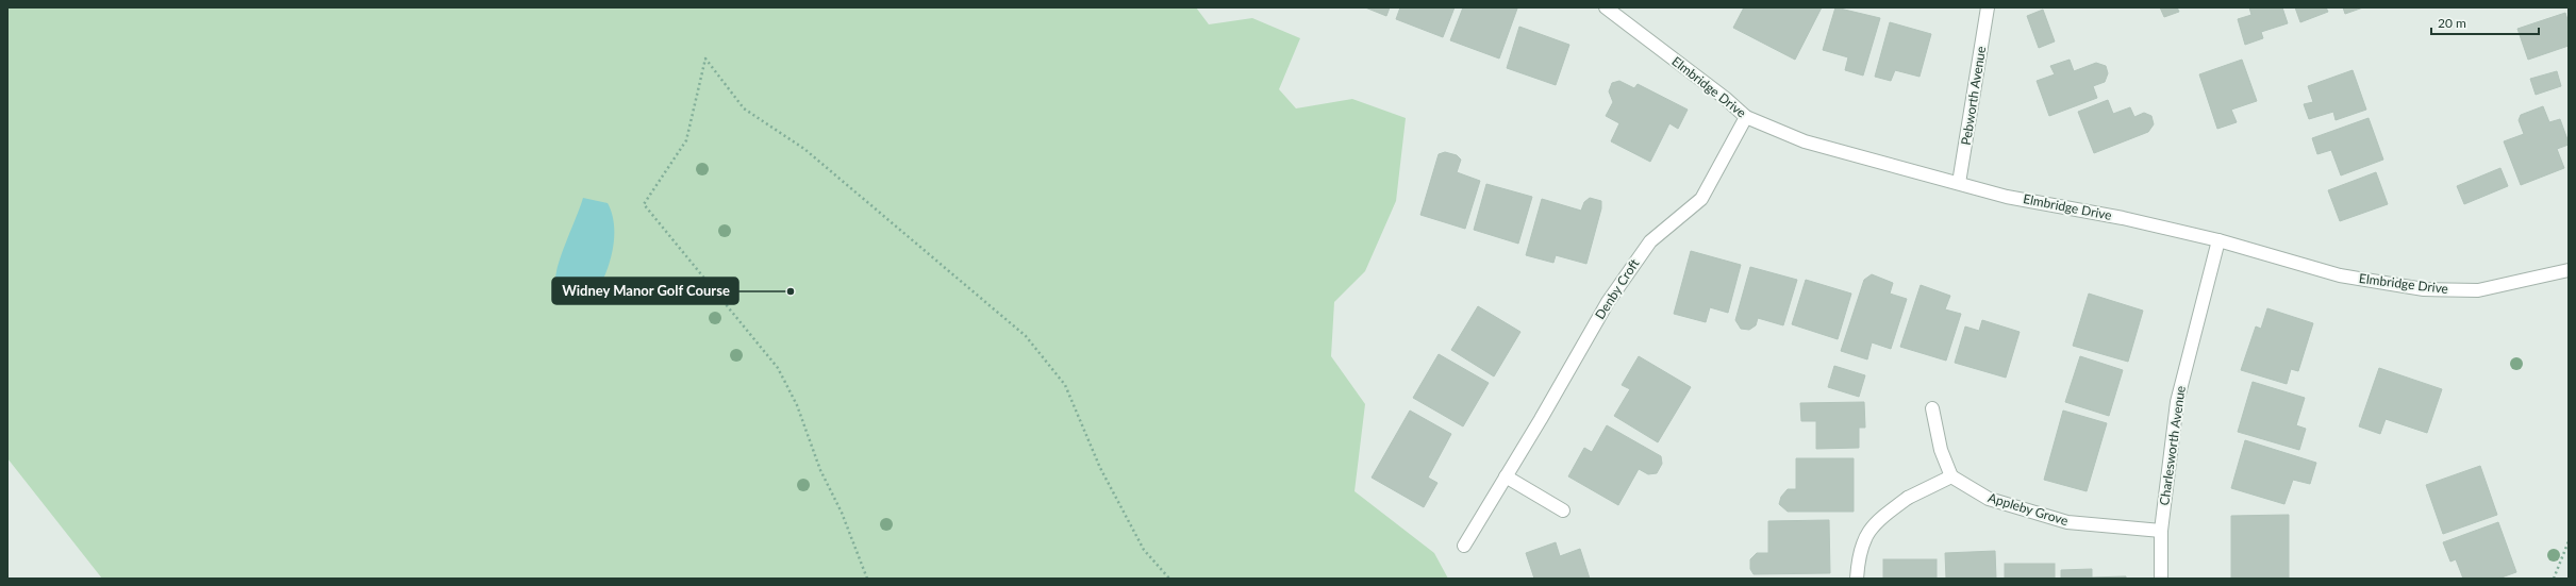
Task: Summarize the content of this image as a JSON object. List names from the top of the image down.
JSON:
{
  "streets": {
    "street": [
      "Elmbridge Drive",
      "Pebworth Avenue",
      "Denby Croft",
      "Charlesworth Avenue",
      "Appleby Grove"
    ]
  },
  "crossings": [
    ["Elmbridge Drive", "Pebworth Avenue"],
    ["Elmbridge Drive", "Denby Croft"],
    ["Elmbridge Drive", "Charlesworth Avenue"],
    ["Charlesworth Avenue", "Appleby Grove"]
  ],
  "places": ["Widney Manor Golf Course"],
  "scale_bar": "20 m"
}
